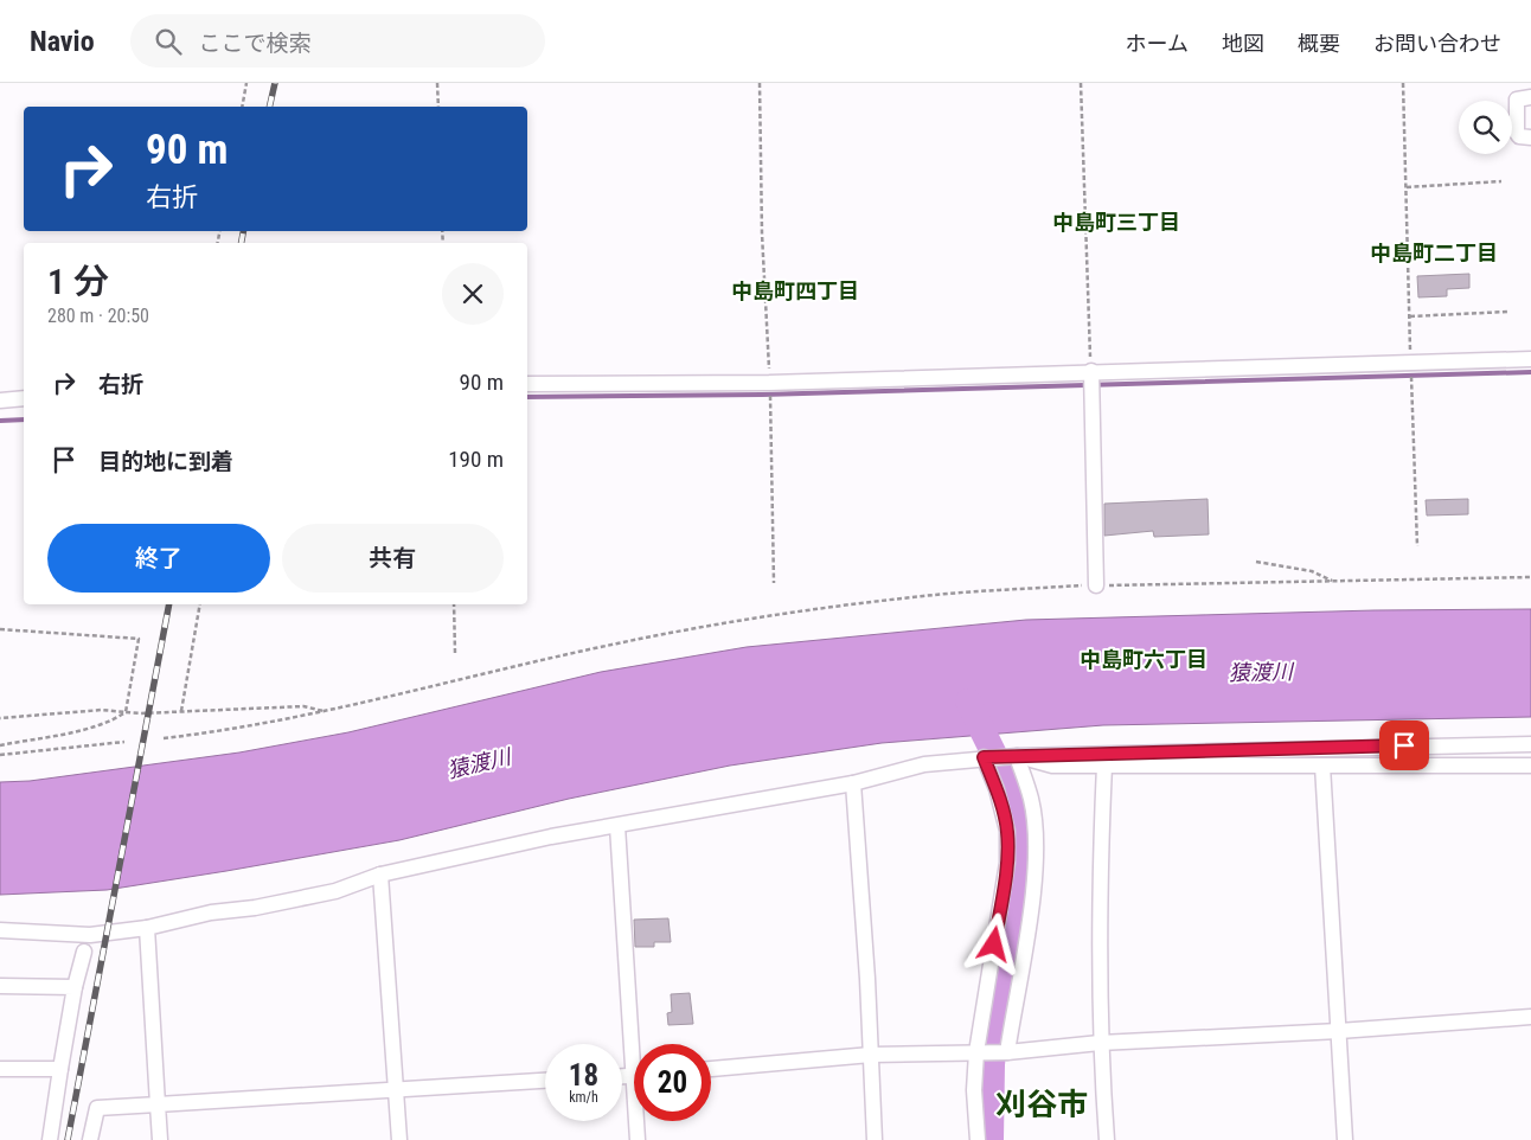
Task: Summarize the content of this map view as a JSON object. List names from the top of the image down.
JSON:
{
  "districts": [
    "中島町三丁目",
    "中島町二丁目",
    "中島町四丁目",
    "中島町六丁目",
    "刈谷市"
  ],
  "water": ["猿渡川"],
  "page": {
    "header": "Navio",
    "search": "ここで検索",
    "nav": [
      "ホーム",
      "地図",
      "概要",
      "お問い合わせ"
    ],
    "turn": ["90 m", "右折"],
    "heading": ["1 分", "280 m · 20:50"],
    "list": [
      {
        "name": "右折",
        "value": "90 m"
      },
      {
        "name": "目的地に到着",
        "value": "190 m"
      }
    ],
    "buttons": ["終了", "共有"],
    "speed": "18 km/h",
    "limit": "20"
  }
}
